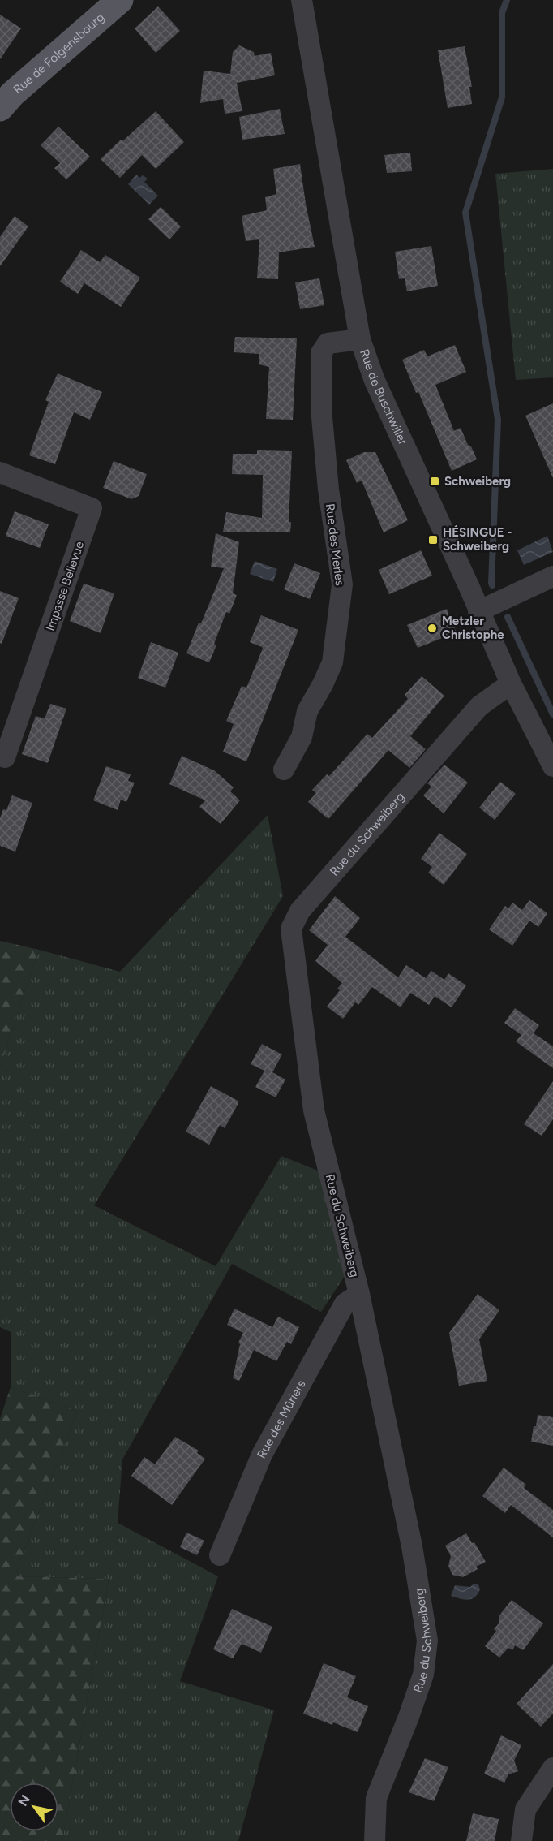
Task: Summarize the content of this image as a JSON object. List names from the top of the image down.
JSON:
{
  "streets": {
    "main road": ["Rue de Folgensbourg"],
    "street": [
      "Rue de Buschwiller",
      "Rue des Merles",
      "Impasse Bellevue",
      "Rue du Schweiberg",
      "Rue des Mûriers"
    ]
  },
  "crossings": [
    ["Rue de Buschwiller", "Rue des Merles"],
    ["Rue de Buschwiller", "Rue du Schweiberg"],
    ["Rue du Schweiberg", "Rue des Mûriers"]
  ],
  "places": {
    "transit": ["Schweiberg", "HÉSINGUE - Schweiberg"],
    "other": ["Metzler Christophe"]
  },
  "north": "top left"
}
